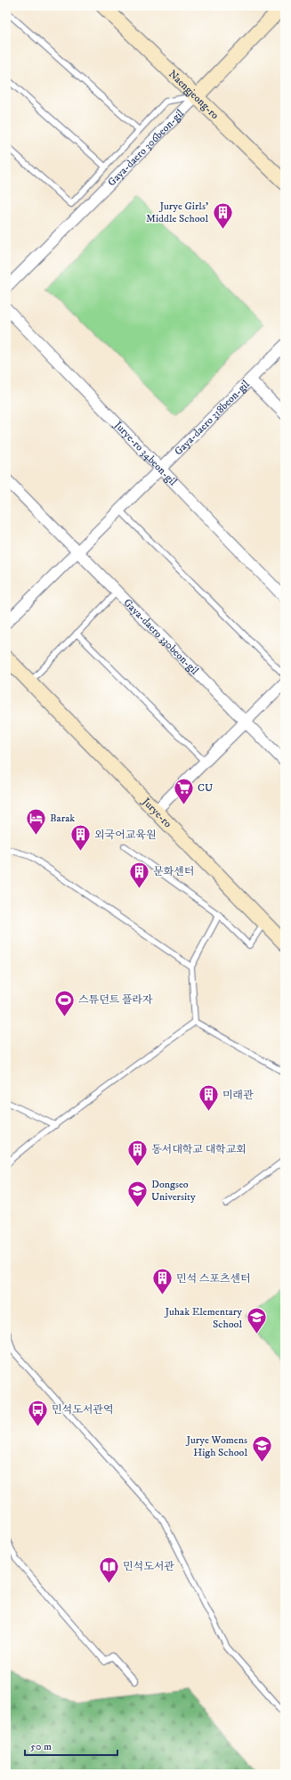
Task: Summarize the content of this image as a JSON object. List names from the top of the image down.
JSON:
{
  "streets": {
    "street": [
      "Naengjeong-ro",
      "Gaya-daero 306beon-gil",
      "Gaya-daero 318beon-gil",
      "Jurye-ro 34beon-gil",
      "Gaya-daero 330beon-gil",
      "Jurye-ro"
    ]
  },
  "crossings": [
    ["Naengjeong-ro", "Gaya-daero 306beon-gil"],
    ["Gaya-daero 318beon-gil", "Jurye-ro 34beon-gil"],
    ["Gaya-daero 318beon-gil", "Gaya-daero 330beon-gil"]
  ],
  "places": {
    "building": [
      "Jurye Girls' Middle School",
      "외국어교육원",
      "문화센터",
      "미래관",
      "동서대학교 대학교회",
      "민석 스포츠센터"
    ],
    "supermarket": ["CU"],
    "hotel": ["Barak"],
    "sports": ["스튜던트 플라자"],
    "school or university": ["Dongseo University", "Juhak Elementary School", "Jurye Womens High School"],
    "bus stop": ["민석도서관역"],
    "library": ["민석도서관"]
  },
  "scale_bar": "50 m"
}
